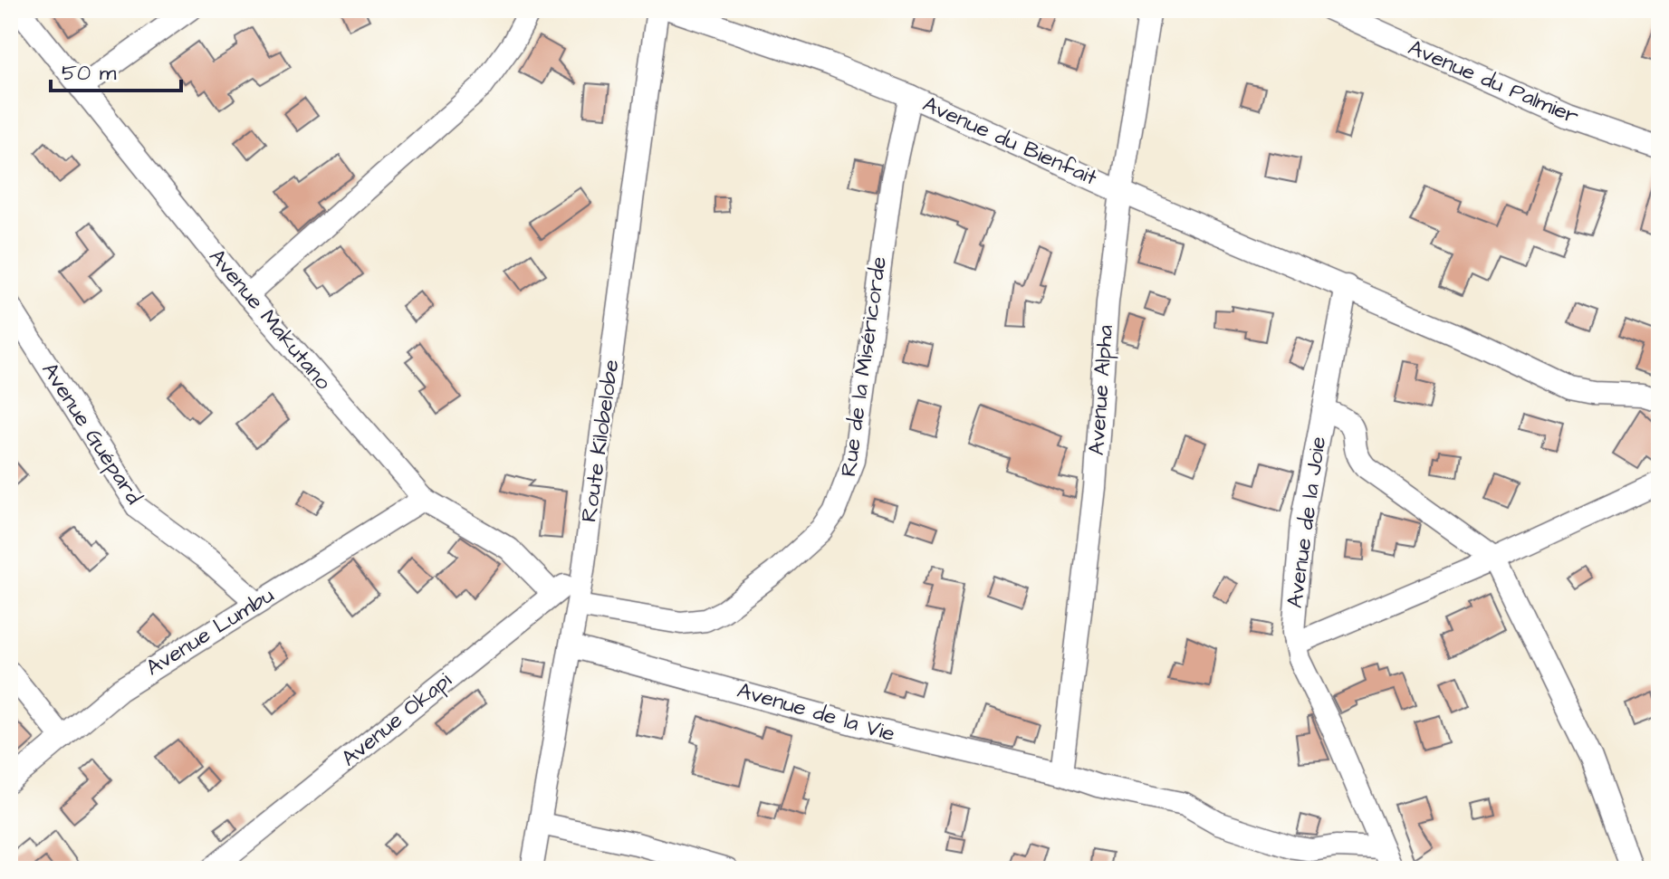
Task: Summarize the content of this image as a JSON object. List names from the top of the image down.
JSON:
{
  "streets": {
    "street": [
      "Avenue du Palmier",
      "Avenue du Bienfait",
      "Avenue Makutano",
      "Rue de la Miséricorde",
      "Avenue Alpha",
      "Avenue Guépard",
      "Route Kilobelobe",
      "Avenue de la Joie",
      "Avenue Lumbu",
      "Avenue de la Vie",
      "Avenue Okapi"
    ]
  },
  "crossings": [
    ["Avenue du Bienfait", "Rue de la Miséricorde"],
    ["Avenue du Bienfait", "Avenue Alpha"],
    ["Avenue du Bienfait", "Avenue de la Joie"],
    ["Avenue Makutano", "Avenue Lumbu"],
    ["Avenue Makutano", "Avenue Okapi"],
    ["Rue de la Miséricorde", "Route Kilobelobe"],
    ["Avenue Alpha", "Avenue de la Vie"],
    ["Avenue Guépard", "Avenue Lumbu"],
    ["Route Kilobelobe", "Avenue de la Vie"],
    ["Route Kilobelobe", "Avenue Okapi"],
    ["Avenue de la Joie", "Avenue de la Vie"]
  ],
  "scale_bar": "50 m"
}
